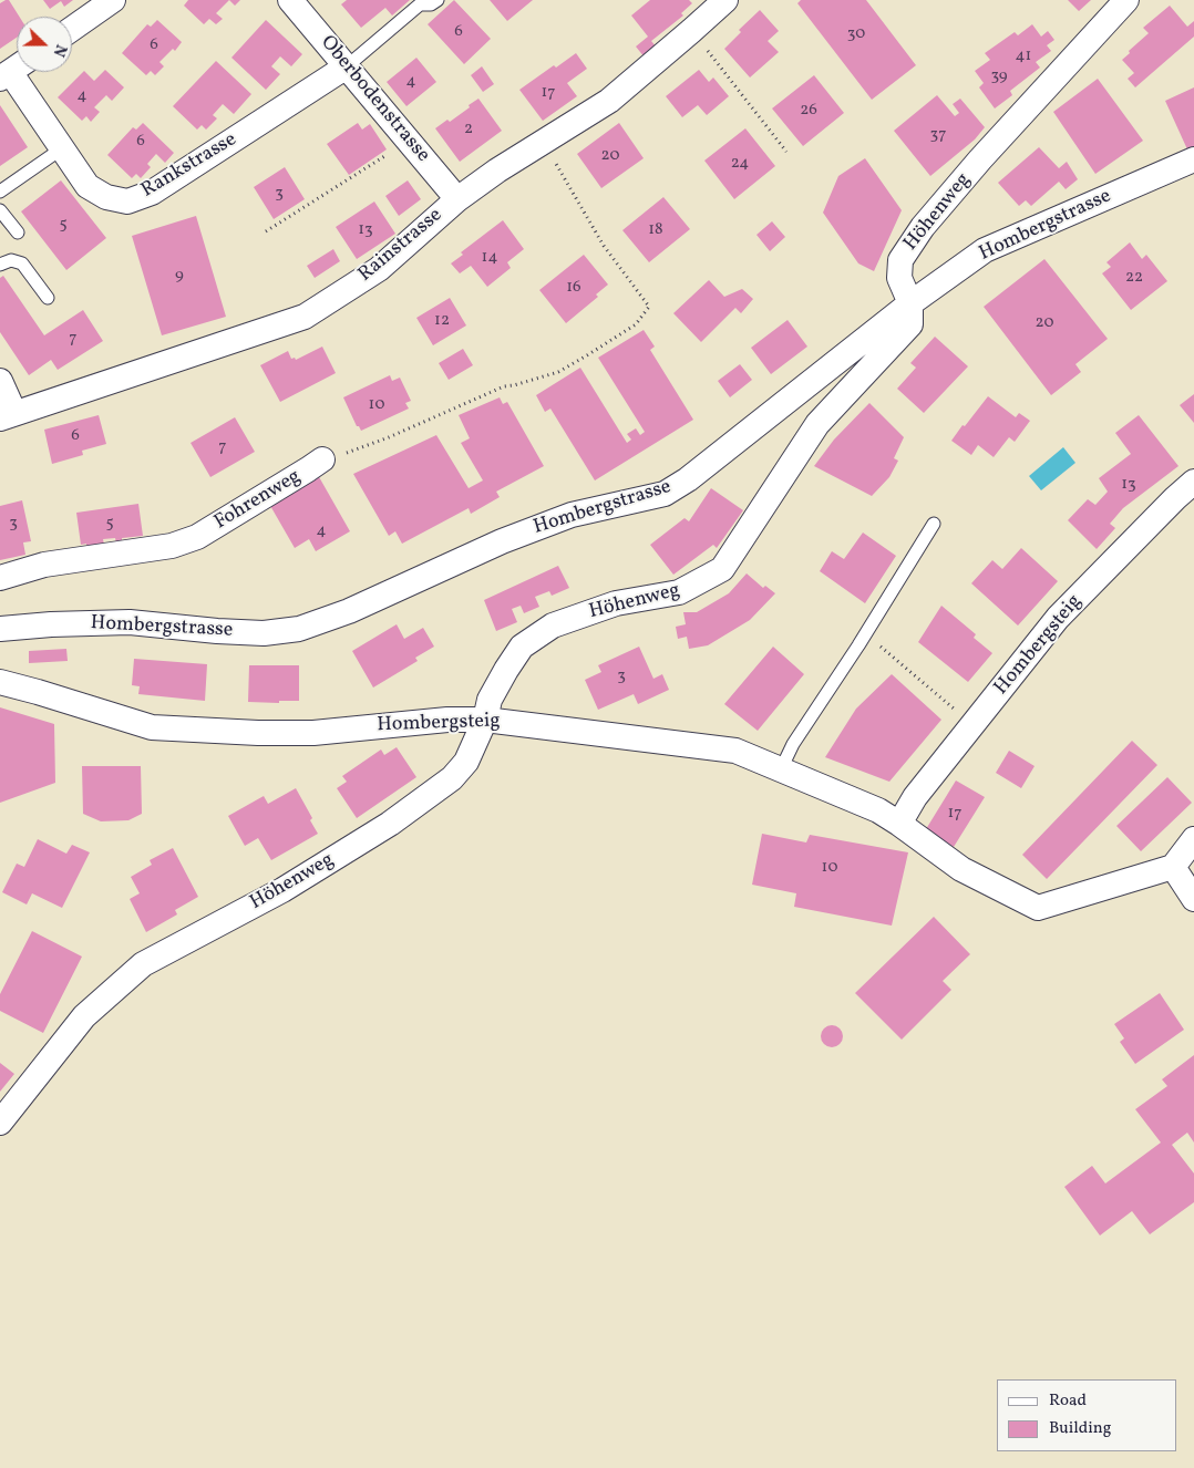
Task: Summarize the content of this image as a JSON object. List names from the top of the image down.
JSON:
{
  "streets": {
    "street": [
      "Oberbodenstrasse",
      "Rankstrasse",
      "Höhenweg",
      "Hombergstrasse",
      "Rainstrasse",
      "Fohrenweg",
      "Hombergsteig"
    ]
  },
  "crossings": [
    ["Oberbodenstrasse", "Rankstrasse"],
    ["Oberbodenstrasse", "Rainstrasse"],
    ["Höhenweg", "Hombergstrasse"],
    ["Höhenweg", "Hombergsteig"]
  ],
  "house_numbers": [
    "6",
    "30",
    "6",
    "41",
    "39",
    "4",
    "17",
    "4",
    "26",
    "2",
    "37",
    "6",
    "20",
    "24",
    "3",
    "5",
    "13",
    "18",
    "14",
    "9",
    "22",
    "16",
    "12",
    "20",
    "7",
    "10",
    "6",
    "7",
    "13",
    "3",
    "5",
    "4",
    "3",
    "17",
    "10"
  ],
  "legend": ["Road", "Building"],
  "north": "right"
}
